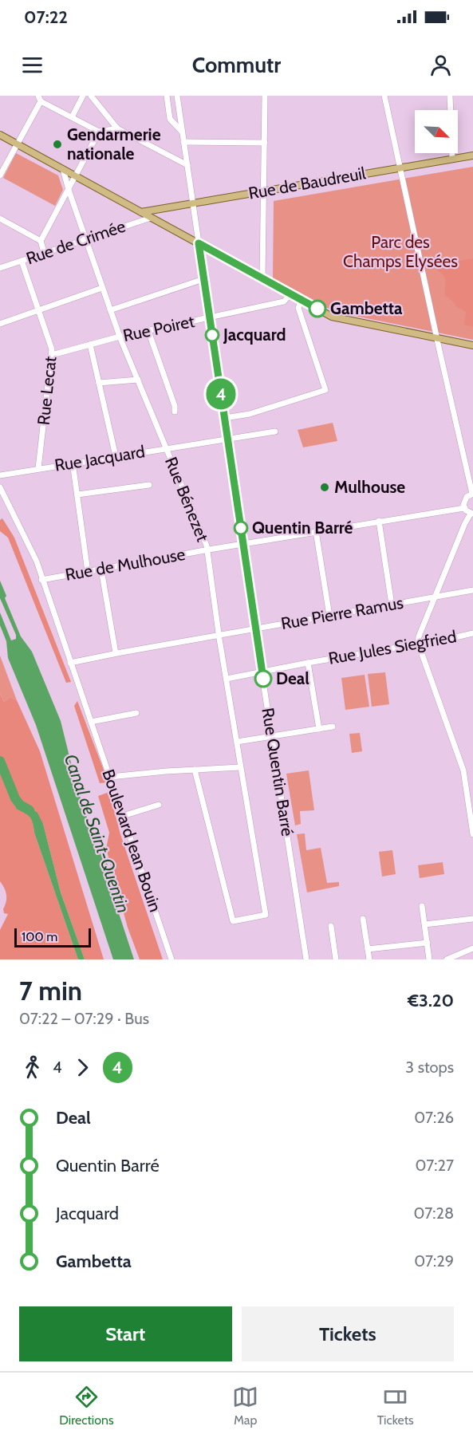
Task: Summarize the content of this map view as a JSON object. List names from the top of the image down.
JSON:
{
  "streets": {
    "main road": ["Rue de Baudreuil"],
    "street": [
      "Rue de Crimée",
      "Rue Poiret",
      "Rue Lecat",
      "Rue Jacquard",
      "Rue Bénezet",
      "Rue de Mulhouse",
      "Rue Pierre Ramus",
      "Rue Jules Siegfried",
      "Rue Quentin Barré",
      "Boulevard Jean Bouin"
    ]
  },
  "crossings": [
    ["Rue de Baudreuil", "Rue Quentin Barré"],
    ["Rue de Crimée", "Rue Lecat"],
    ["Rue de Crimée", "Rue Bénezet"],
    ["Rue Poiret", "Rue Lecat"],
    ["Rue Poiret", "Rue Bénezet"],
    ["Rue Poiret", "Rue Quentin Barré"],
    ["Rue Lecat", "Rue Jacquard"],
    ["Rue Jacquard", "Rue Bénezet"],
    ["Rue Jacquard", "Rue Quentin Barré"],
    ["Rue Bénezet", "Rue de Mulhouse"],
    ["Rue Bénezet", "Rue Pierre Ramus"],
    ["Rue Bénezet", "Rue Jules Siegfried"],
    ["Rue de Mulhouse", "Rue Quentin Barré"],
    ["Rue de Mulhouse", "Boulevard Jean Bouin"],
    ["Rue Pierre Ramus", "Rue Quentin Barré"],
    ["Rue Pierre Ramus", "Boulevard Jean Bouin"],
    ["Rue Jules Siegfried", "Rue Quentin Barré"]
  ],
  "water": ["Canal de Saint-Quentin"],
  "parks": ["Parc des Champs Elysées"],
  "places": [
    "Gendarmerie nationale",
    "Gambetta",
    "Jacquard",
    "Mulhouse",
    "Quentin Barré",
    "Deal"
  ],
  "lines": ["bus line 4"],
  "scale_bar": "100 m",
  "north": "bottom right",
  "page": {
    "status": "07:22",
    "header": "Commutr",
    "on_map": "4",
    "scale": "100 m",
    "heading": ["7 min", "07:22 – 07:29 · Bus", "€3.20"],
    "legs": ["4", "4", "3 stops"],
    "list": [
      {
        "name": "Deal",
        "value": "07:26"
      },
      {
        "name": "Quentin Barré",
        "value": "07:27"
      },
      {
        "name": "Jacquard",
        "value": "07:28"
      },
      {
        "name": "Gambetta",
        "value": "07:29"
      }
    ],
    "buttons": ["Start", "Tickets"],
    "tabs": ["Directions", "Map", "Tickets"]
  }
}
